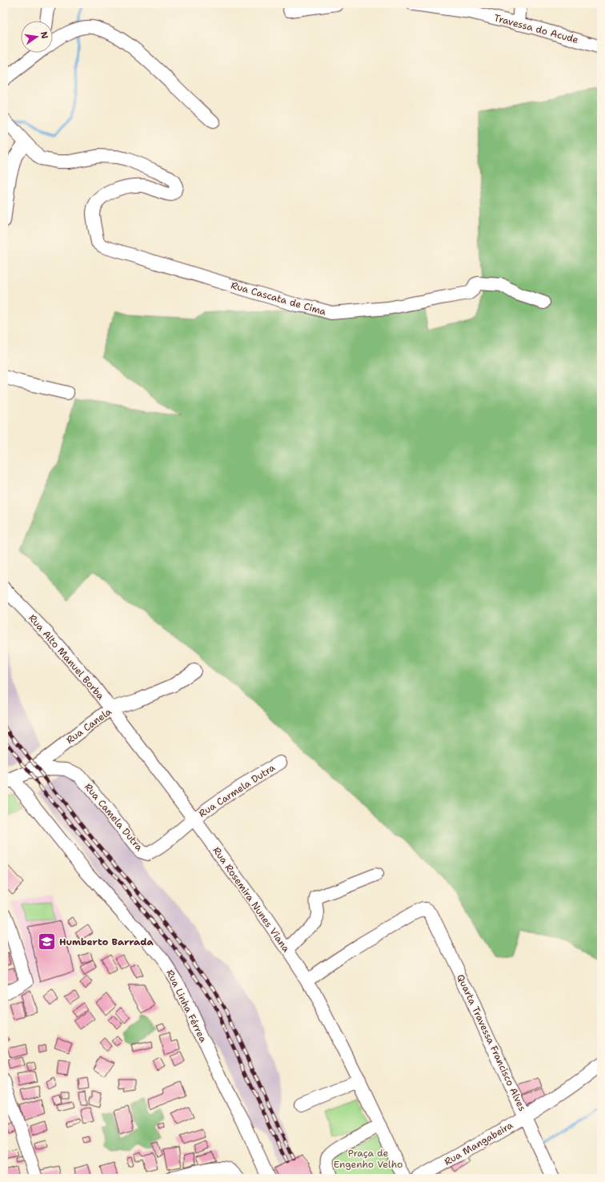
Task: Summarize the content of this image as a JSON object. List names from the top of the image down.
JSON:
{
  "streets": {
    "street": [
      "Travessa do Acude",
      "Rua Cascata de Cima",
      "Rua Alto Manuel Borba",
      "Rua Canela",
      "Rua Carmela Dutra",
      "Rua Camela Dutra",
      "Rua Rosemira Nunes Viana",
      "Rua Linha Férrea",
      "Quarta Travessa Francisco Alves",
      "Rua Mangabeira"
    ]
  },
  "crossings": [
    ["Rua Alto Manuel Borba", "Rua Canela"],
    ["Rua Alto Manuel Borba", "Rua Rosemira Nunes Viana"],
    ["Rua Canela", "Rua Camela Dutra"],
    ["Rua Carmela Dutra", "Rua Camela Dutra"],
    ["Rua Carmela Dutra", "Rua Rosemira Nunes Viana"],
    ["Rua Camela Dutra", "Rua Rosemira Nunes Viana"],
    ["Rua Rosemira Nunes Viana", "Quarta Travessa Francisco Alves"],
    ["Quarta Travessa Francisco Alves", "Rua Mangabeira"]
  ],
  "parks": ["Praça de Engenho Velho"],
  "places": {
    "school or university": ["Humberto Barrada"]
  },
  "north": "right"
}
